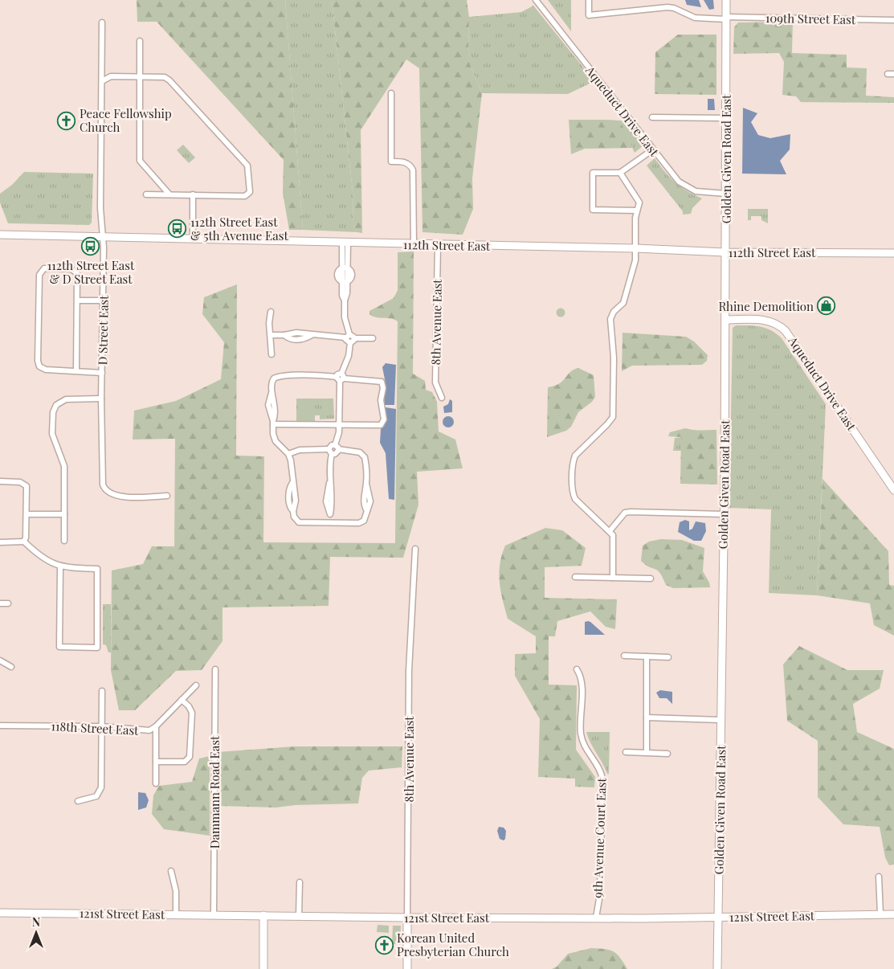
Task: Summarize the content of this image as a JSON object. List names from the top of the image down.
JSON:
{
  "streets": {
    "street": [
      "109th Street East",
      "Aqueduct Drive East",
      "Golden Given Road East",
      "112th Street East",
      "8th Avenue East",
      "D Street East",
      "118th Street East",
      "Dammann Road East",
      "9th Avenue Court East",
      "121st Street East"
    ]
  },
  "crossings": [
    ["109th Street East", "Golden Given Road East"],
    ["Aqueduct Drive East", "Golden Given Road East"],
    ["Golden Given Road East", "112th Street East"],
    ["Golden Given Road East", "121st Street East"],
    ["112th Street East", "8th Avenue East"],
    ["112th Street East", "D Street East"],
    ["8th Avenue East", "121st Street East"],
    ["Dammann Road East", "121st Street East"],
    ["9th Avenue Court East", "121st Street East"]
  ],
  "places": {
    "church": ["Peace Fellowship Church", "Korean United Presbyterian Church"],
    "bus stop": ["112th Street East & 5th Avenue East", "112th Street East & D Street East"],
    "shop": ["Rhine Demolition"]
  },
  "north": "top"
}
